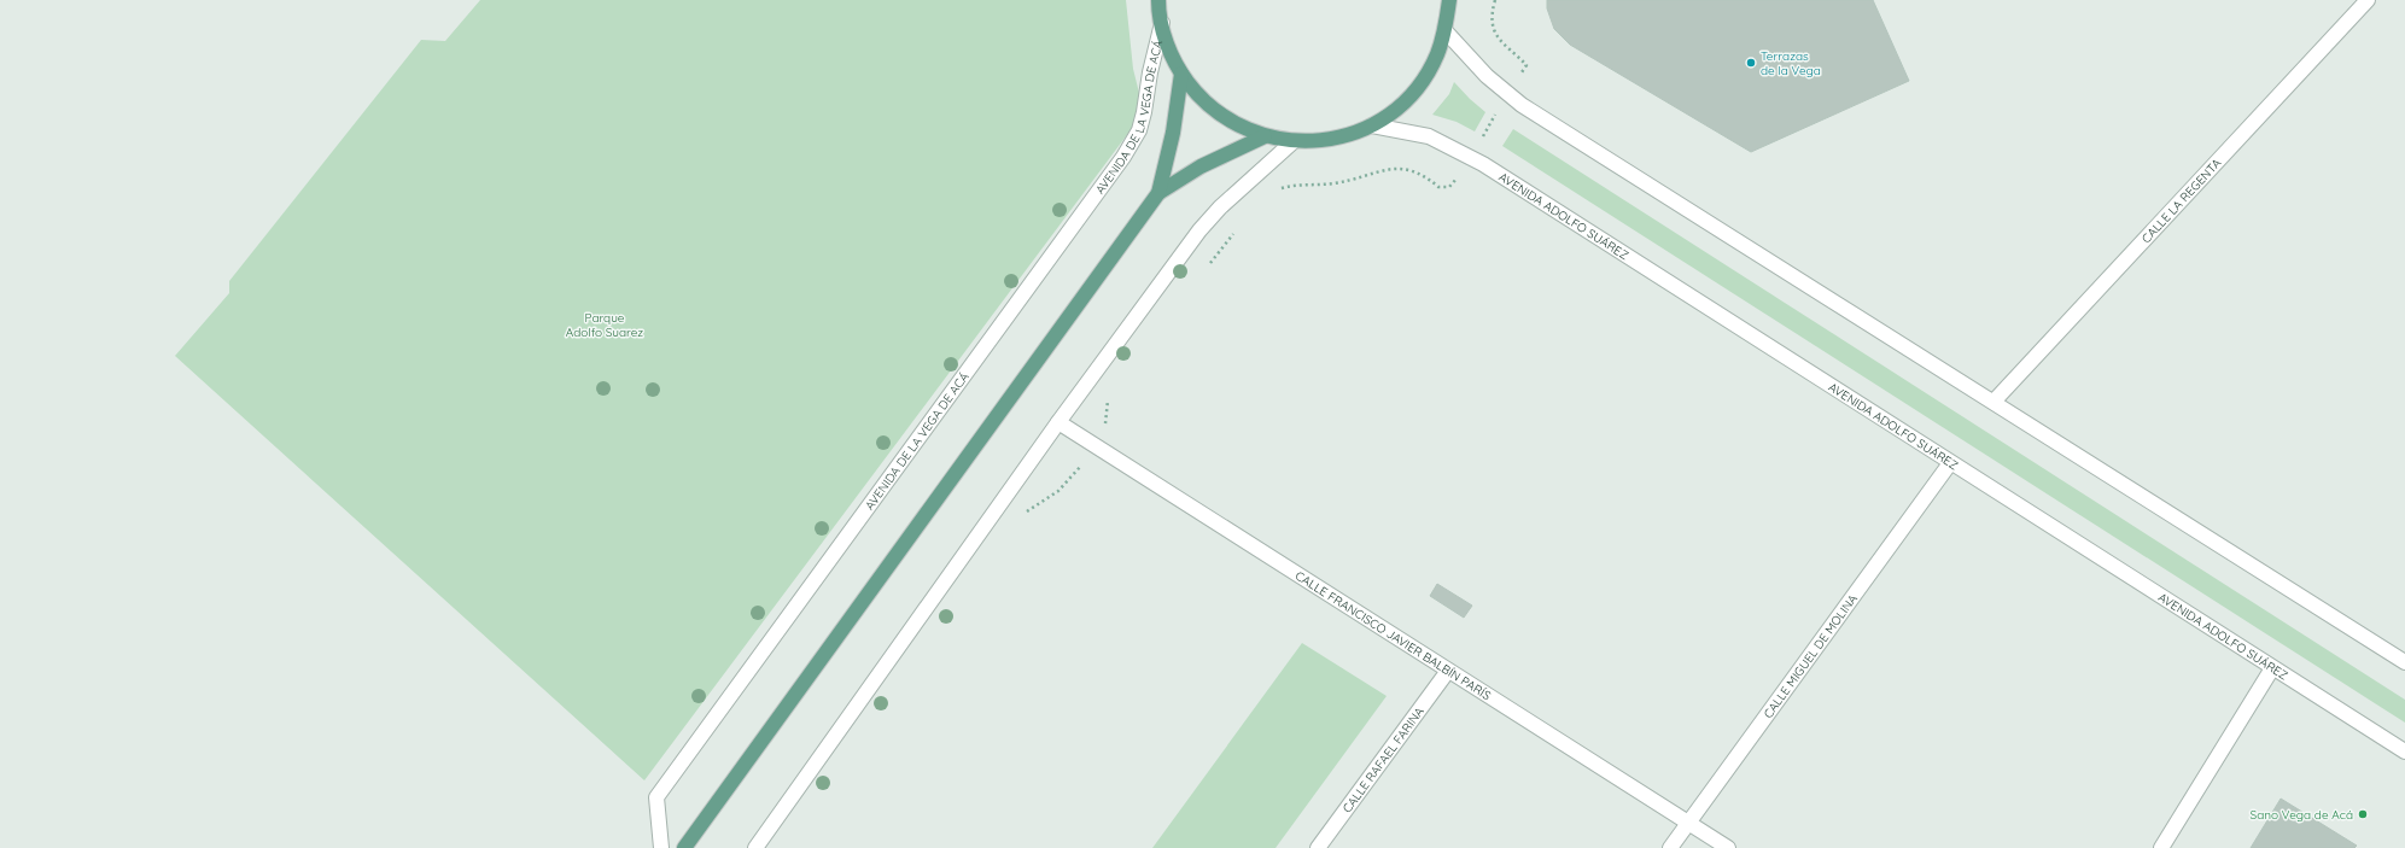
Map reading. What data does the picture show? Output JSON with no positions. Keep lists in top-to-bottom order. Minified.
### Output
{"streets":{"street":["AVENIDA DE LA VEGA DE ACÁ","CALLE LA REGENTA","AVENIDA ADOLFO SUÁREZ","CALLE FRANCISCO JAVIER BALBÍN PARÍS","CALLE MIGUEL DE MOLINA","CALLE RAFAEL FARINA"]},"crossings":[["AVENIDA ADOLFO SUÁREZ","CALLE MIGUEL DE MOLINA"],["CALLE FRANCISCO JAVIER BALBÍN PARÍS","CALLE MIGUEL DE MOLINA"],["CALLE FRANCISCO JAVIER BALBÍN PARÍS","CALLE RAFAEL FARINA"]],"parks":["Parque Adolfo Suarez"],"places":["Terrazas de la Vega","Sano Vega de Acá"]}
